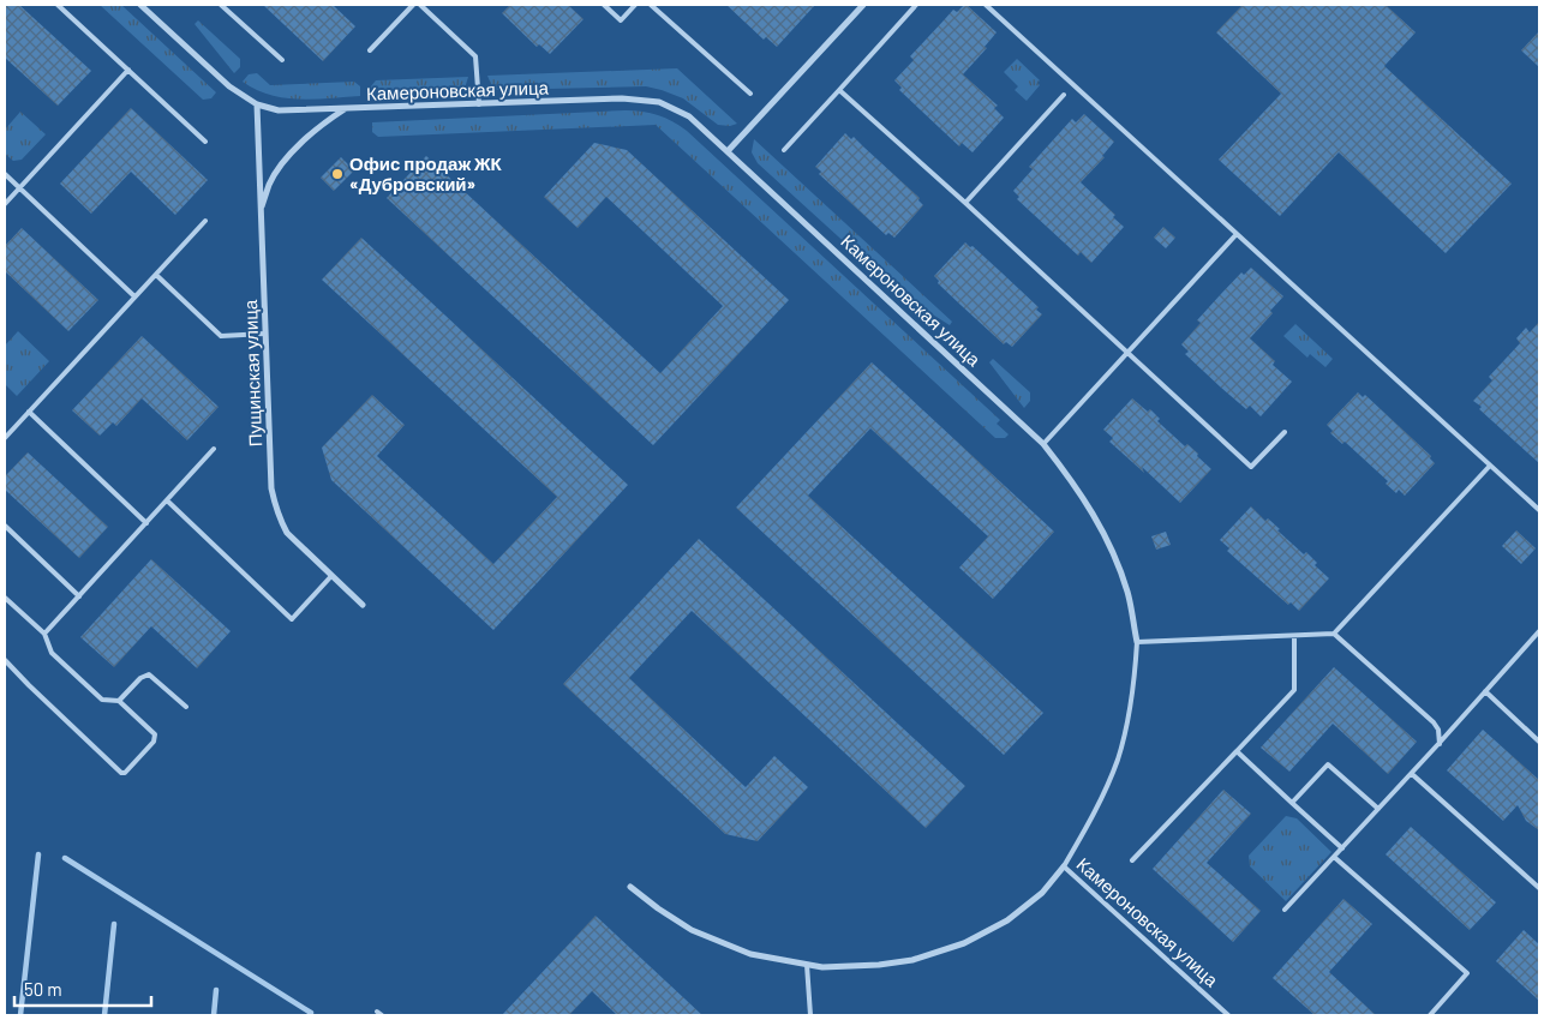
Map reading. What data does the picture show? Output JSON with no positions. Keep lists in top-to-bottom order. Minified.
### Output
{"streets":{"street":["Камероновская улица","Пущинская улица"]},"crossings":[["Камероновская улица","Пущинская улица"]],"places":["Офис продаж ЖК «Дубровский»"],"scale_bar":"50 m"}
